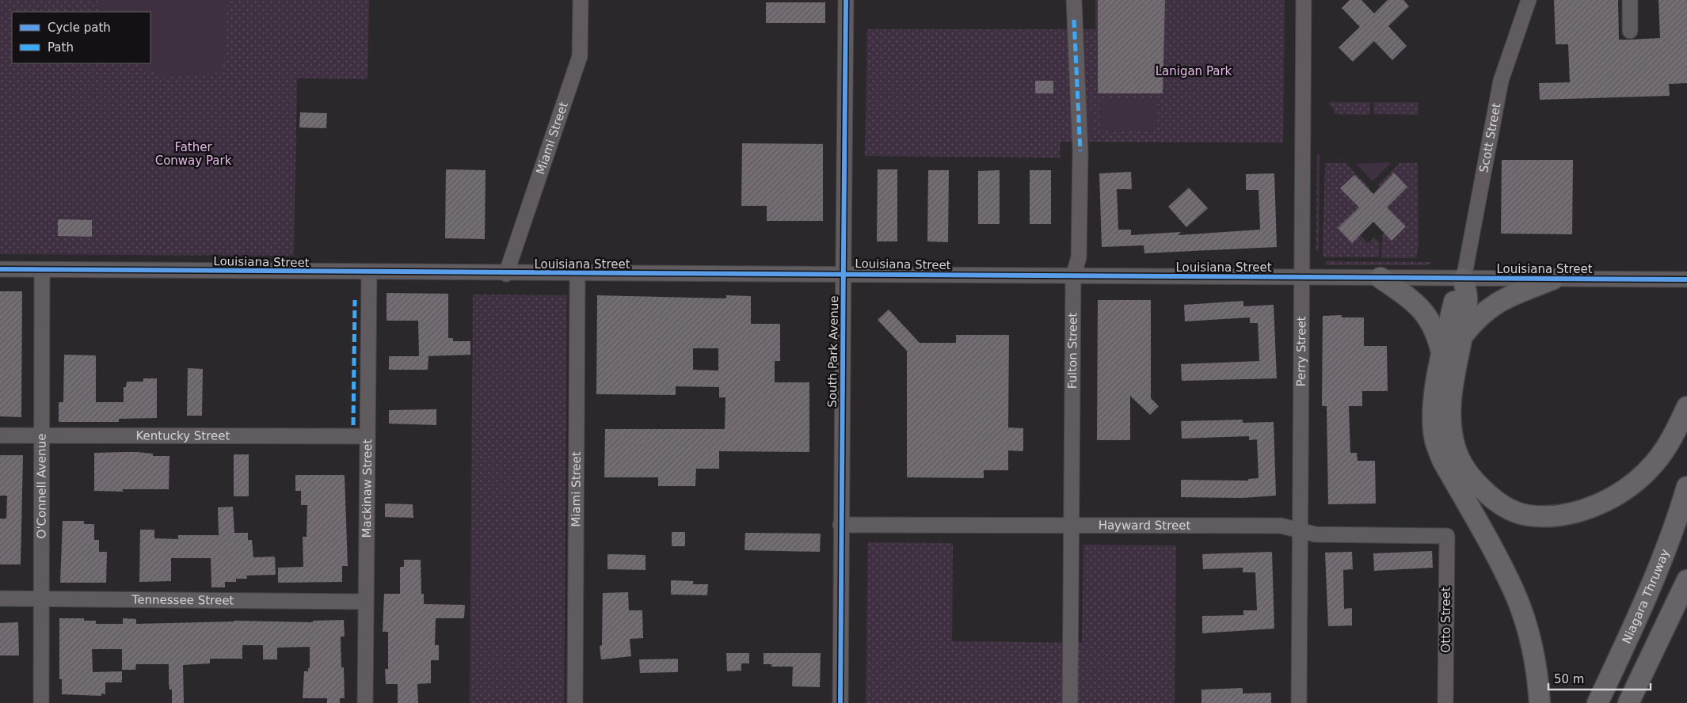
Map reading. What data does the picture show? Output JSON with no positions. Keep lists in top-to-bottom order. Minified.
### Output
{"streets":{"highway":["Niagara Thruway"],"street":["Scott Street","Miami Street","Louisiana Street","Fulton Street","South Park Avenue","Perry Street","Kentucky Street","O'Connell Avenue","Mackinaw Street","Hayward Street","Tennessee Street","Otto Street"]},"crossings":[["Scott Street","Louisiana Street"],["Miami Street","Louisiana Street"],["Louisiana Street","Fulton Street"],["Louisiana Street","South Park Avenue"],["Louisiana Street","Perry Street"],["Louisiana Street","O'Connell Avenue"],["Louisiana Street","Mackinaw Street"],["Fulton Street","Hayward Street"],["South Park Avenue","Hayward Street"],["Perry Street","Hayward Street"],["Kentucky Street","O'Connell Avenue"],["Kentucky Street","Mackinaw Street"],["O'Connell Avenue","Tennessee Street"],["Mackinaw Street","Tennessee Street"],["Hayward Street","Otto Street"]],"parks":["Lanigan Park","Father Conway Park"],"legend":["Cycle path","Path"],"scale_bar":"50 m"}
